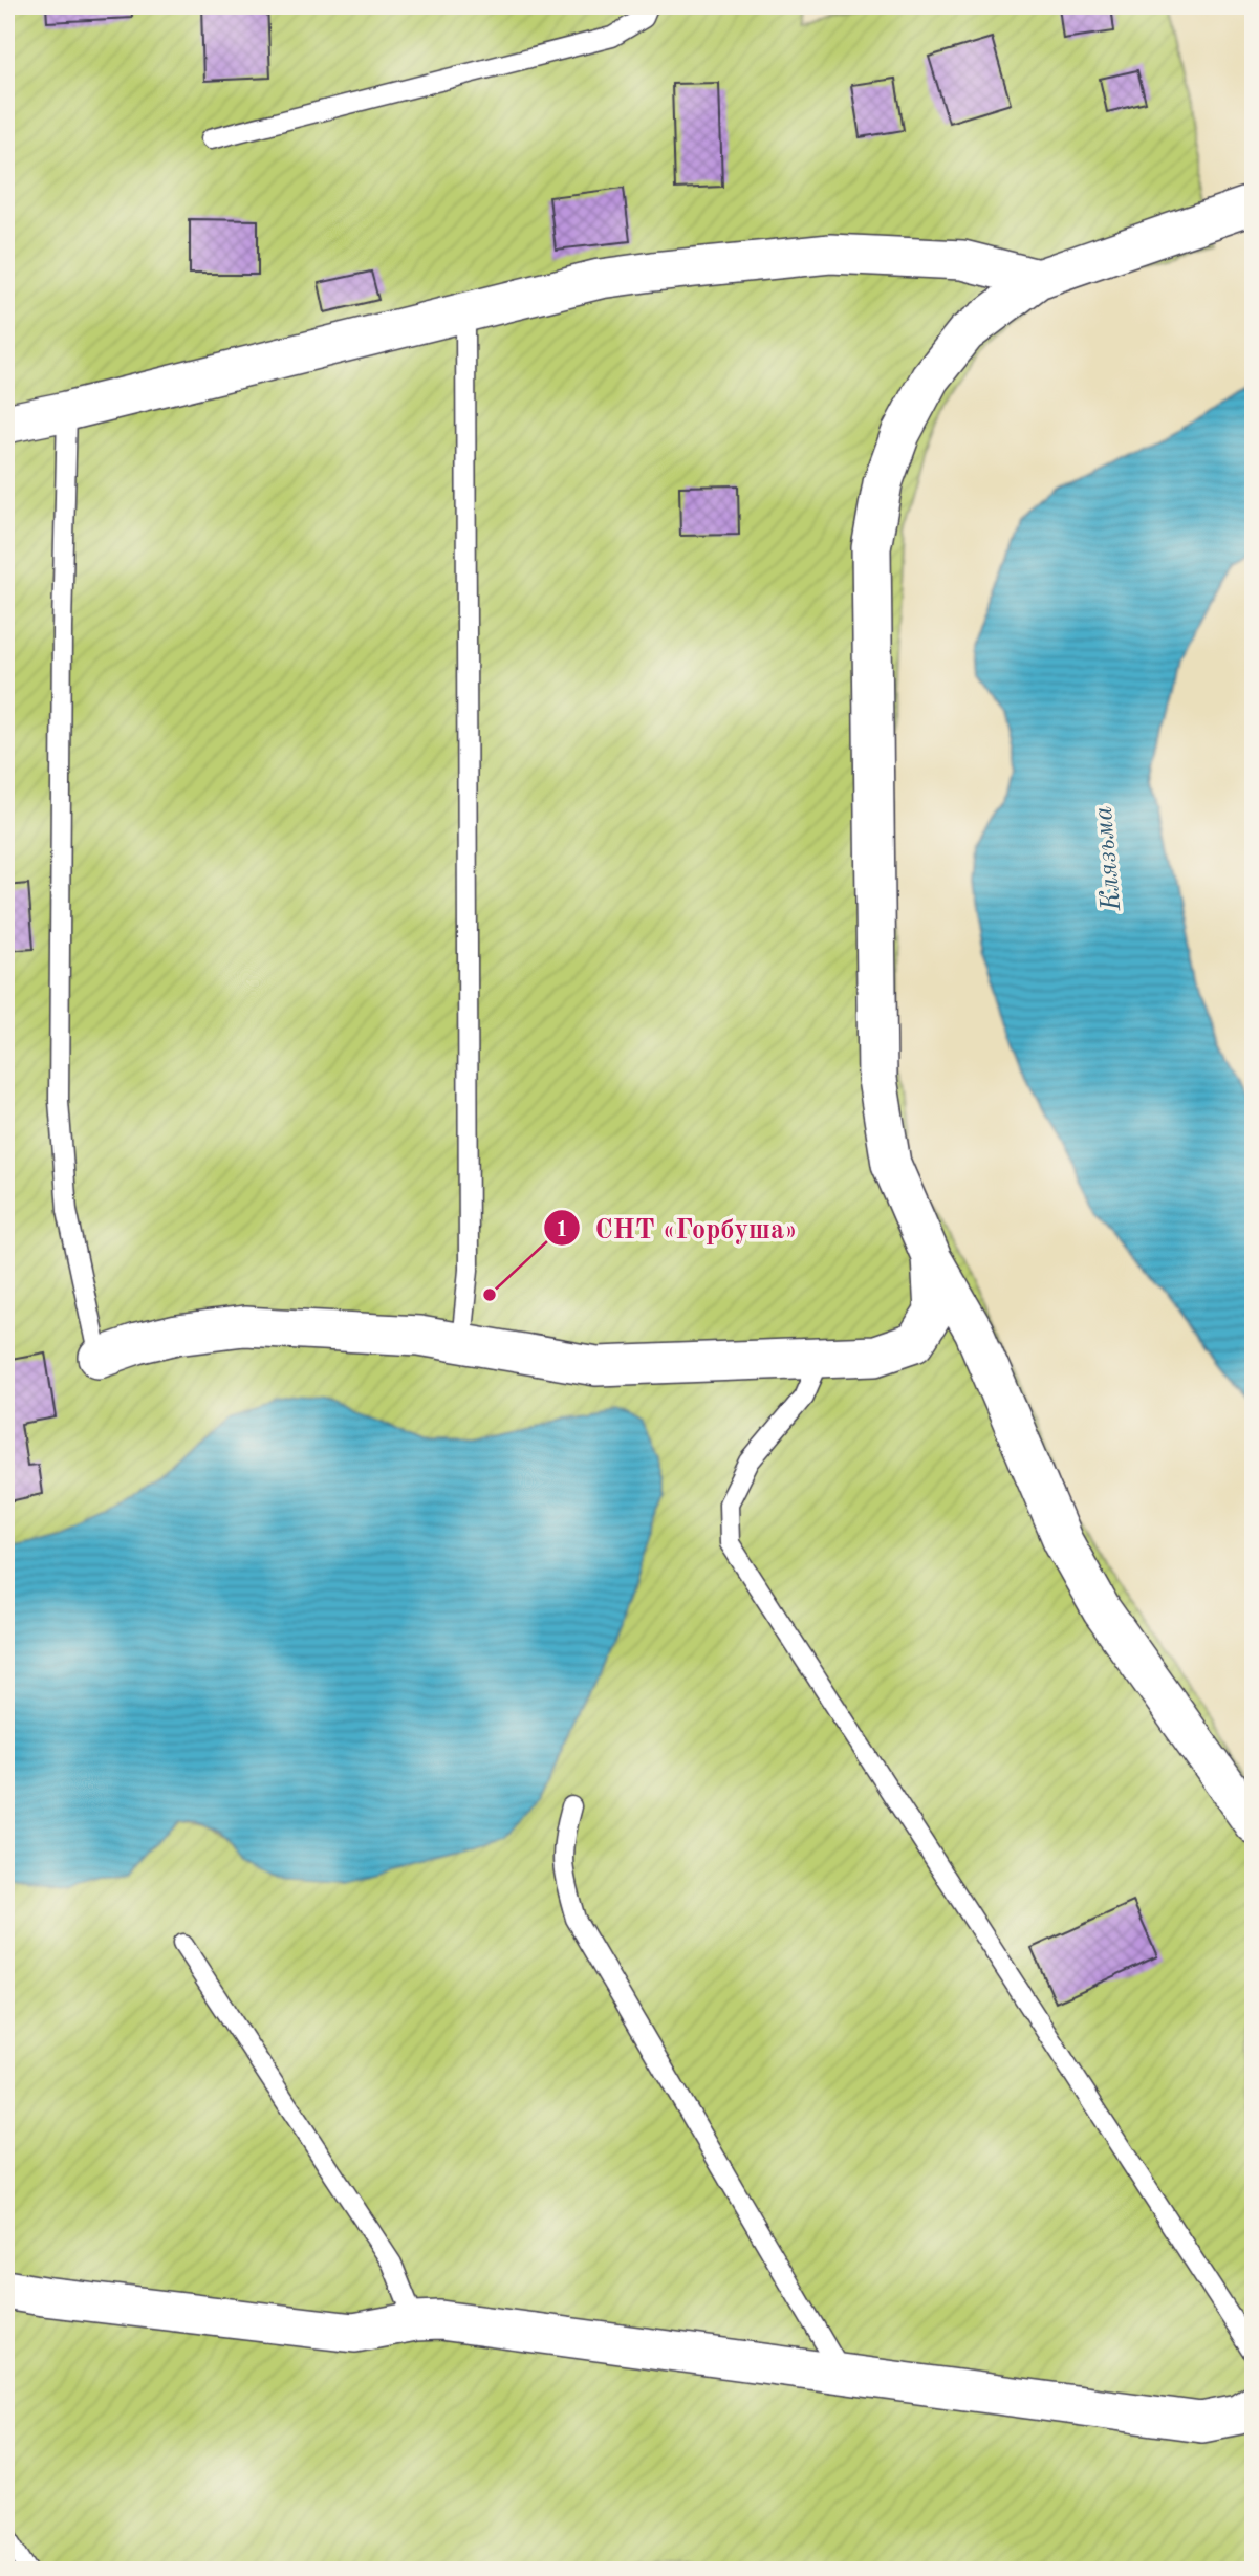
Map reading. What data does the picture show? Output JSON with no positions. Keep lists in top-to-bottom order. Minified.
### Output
{"water":["Клязьма"],"places":["СНТ «Горбуша»"]}
